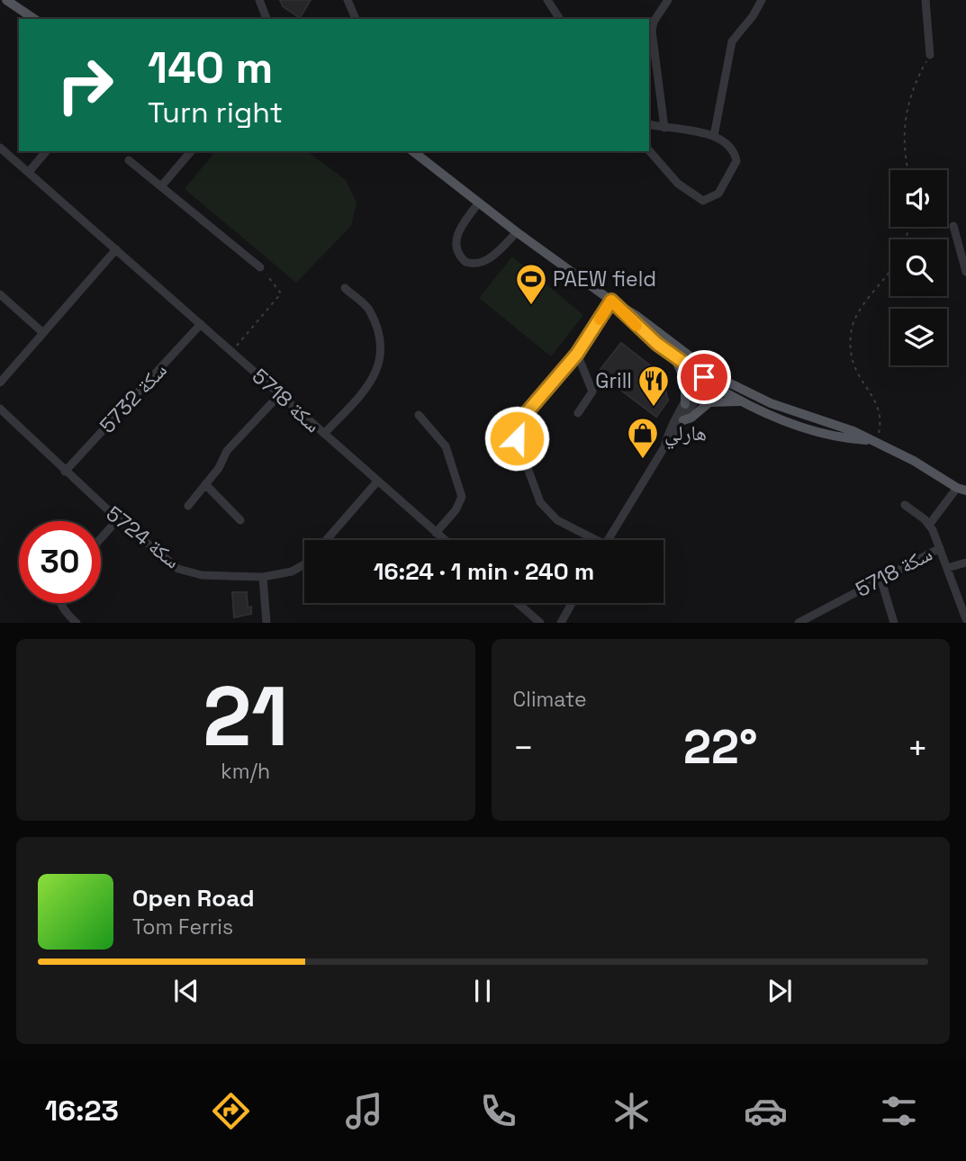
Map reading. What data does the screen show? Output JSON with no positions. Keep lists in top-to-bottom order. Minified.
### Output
{"streets":{"street":["سكة 5732","سكة 5718","سكة 5724"]},"crossings":[["سكة 5732","سكة 5718"],["سكة 5732","سكة 5724"],["سكة 5718","سكة 5724"]],"places":{"sports":["PAEW field"],"restaurant":["Grill"],"shop":["هارلي"]},"page":{"turn":["140 m","Turn right"],"limit":"30","trip":"16:24 · 1 min · 240 m","tile":[["21","km/h"],"Climate"],"heat":["−","22°","+"],"song":["Open Road","Tom Ferris"],"tabs":"16:23"}}
